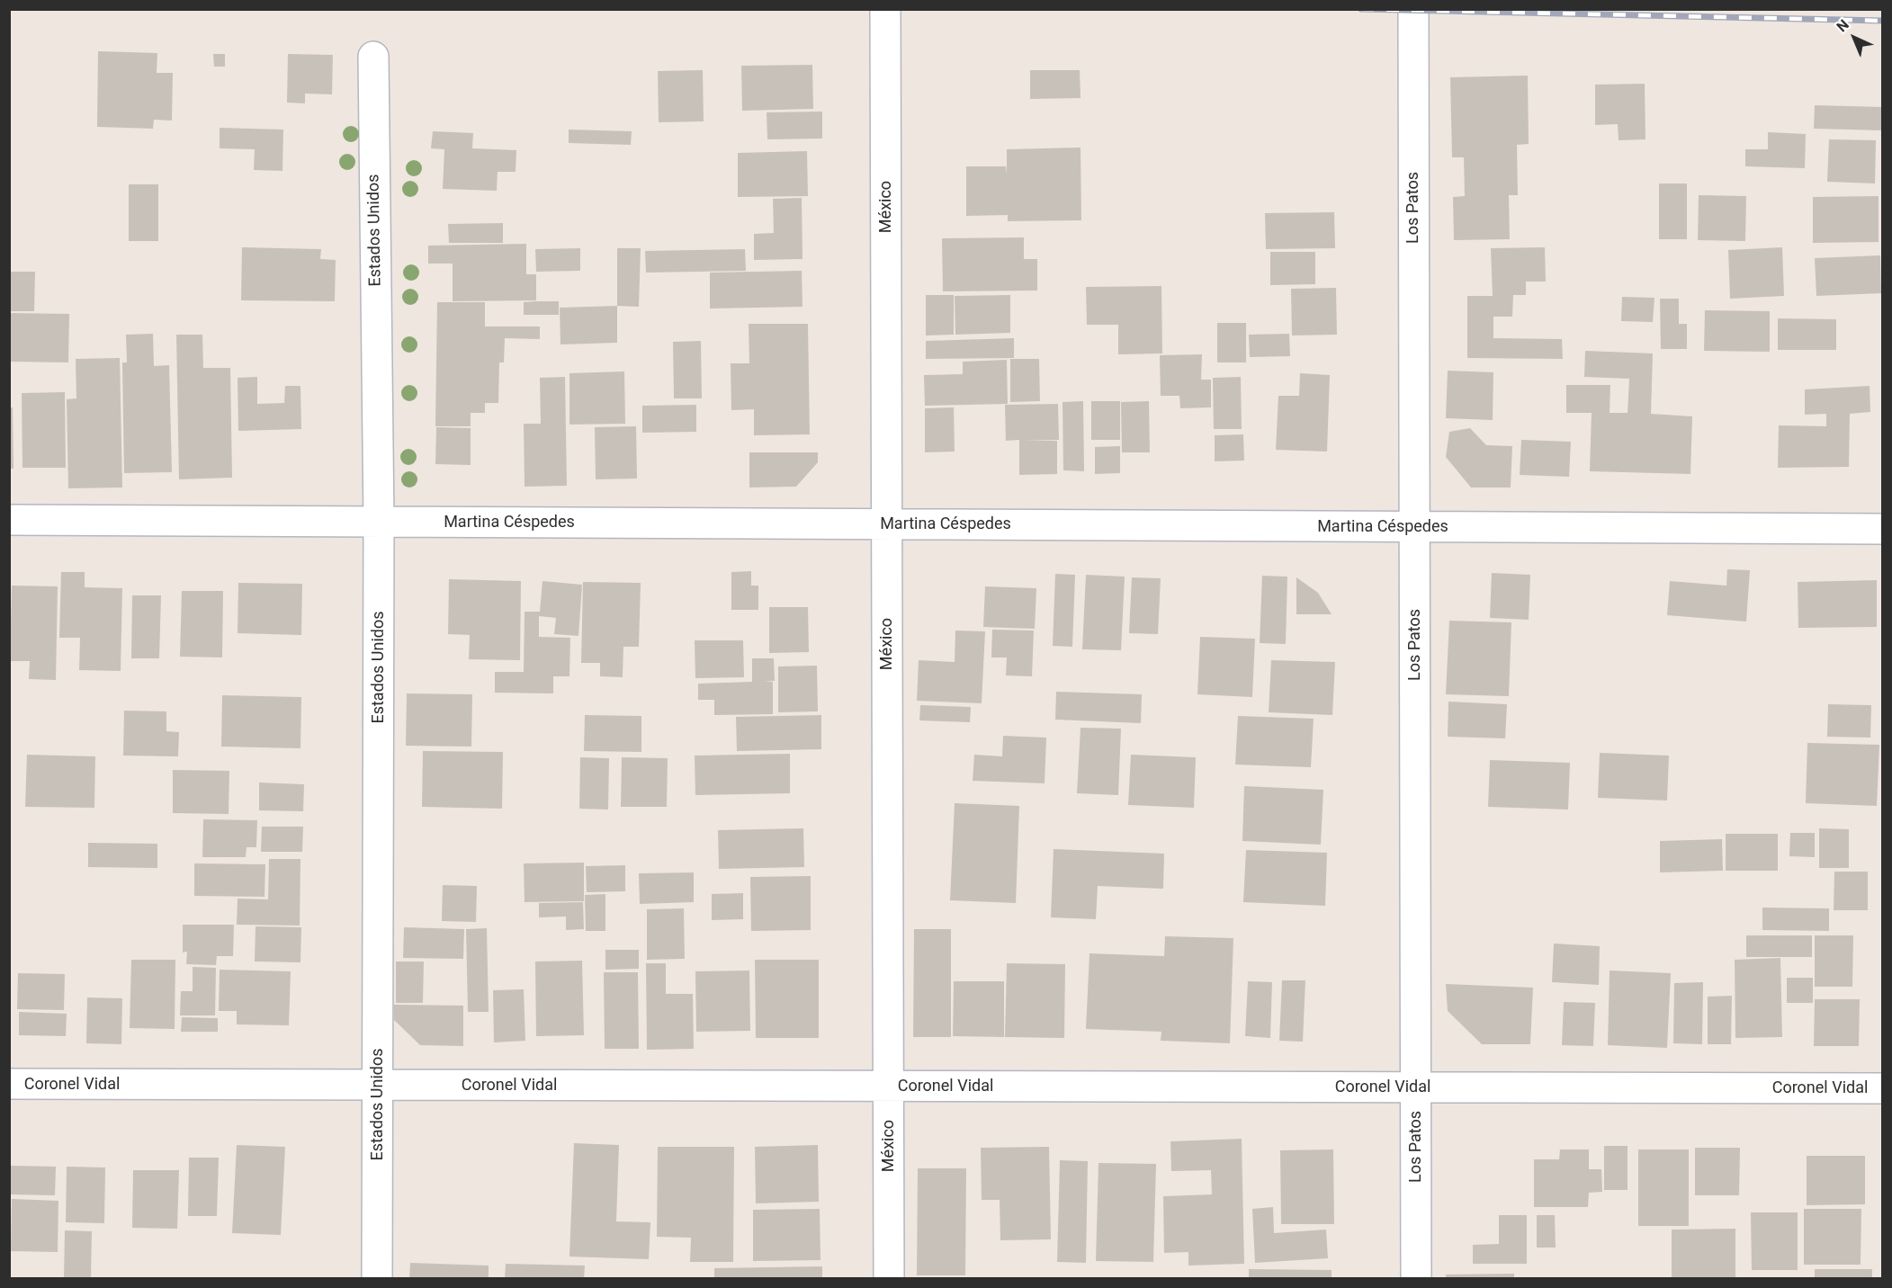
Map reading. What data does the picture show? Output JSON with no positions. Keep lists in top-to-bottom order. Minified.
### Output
{"streets":{"street":["México","Los Patos","Estados Unidos","Martina Céspedes","Coronel Vidal"]},"crossings":[["México","Martina Céspedes"],["México","Coronel Vidal"],["Los Patos","Martina Céspedes"],["Los Patos","Coronel Vidal"],["Estados Unidos","Martina Céspedes"],["Estados Unidos","Coronel Vidal"]],"north":"top left"}
